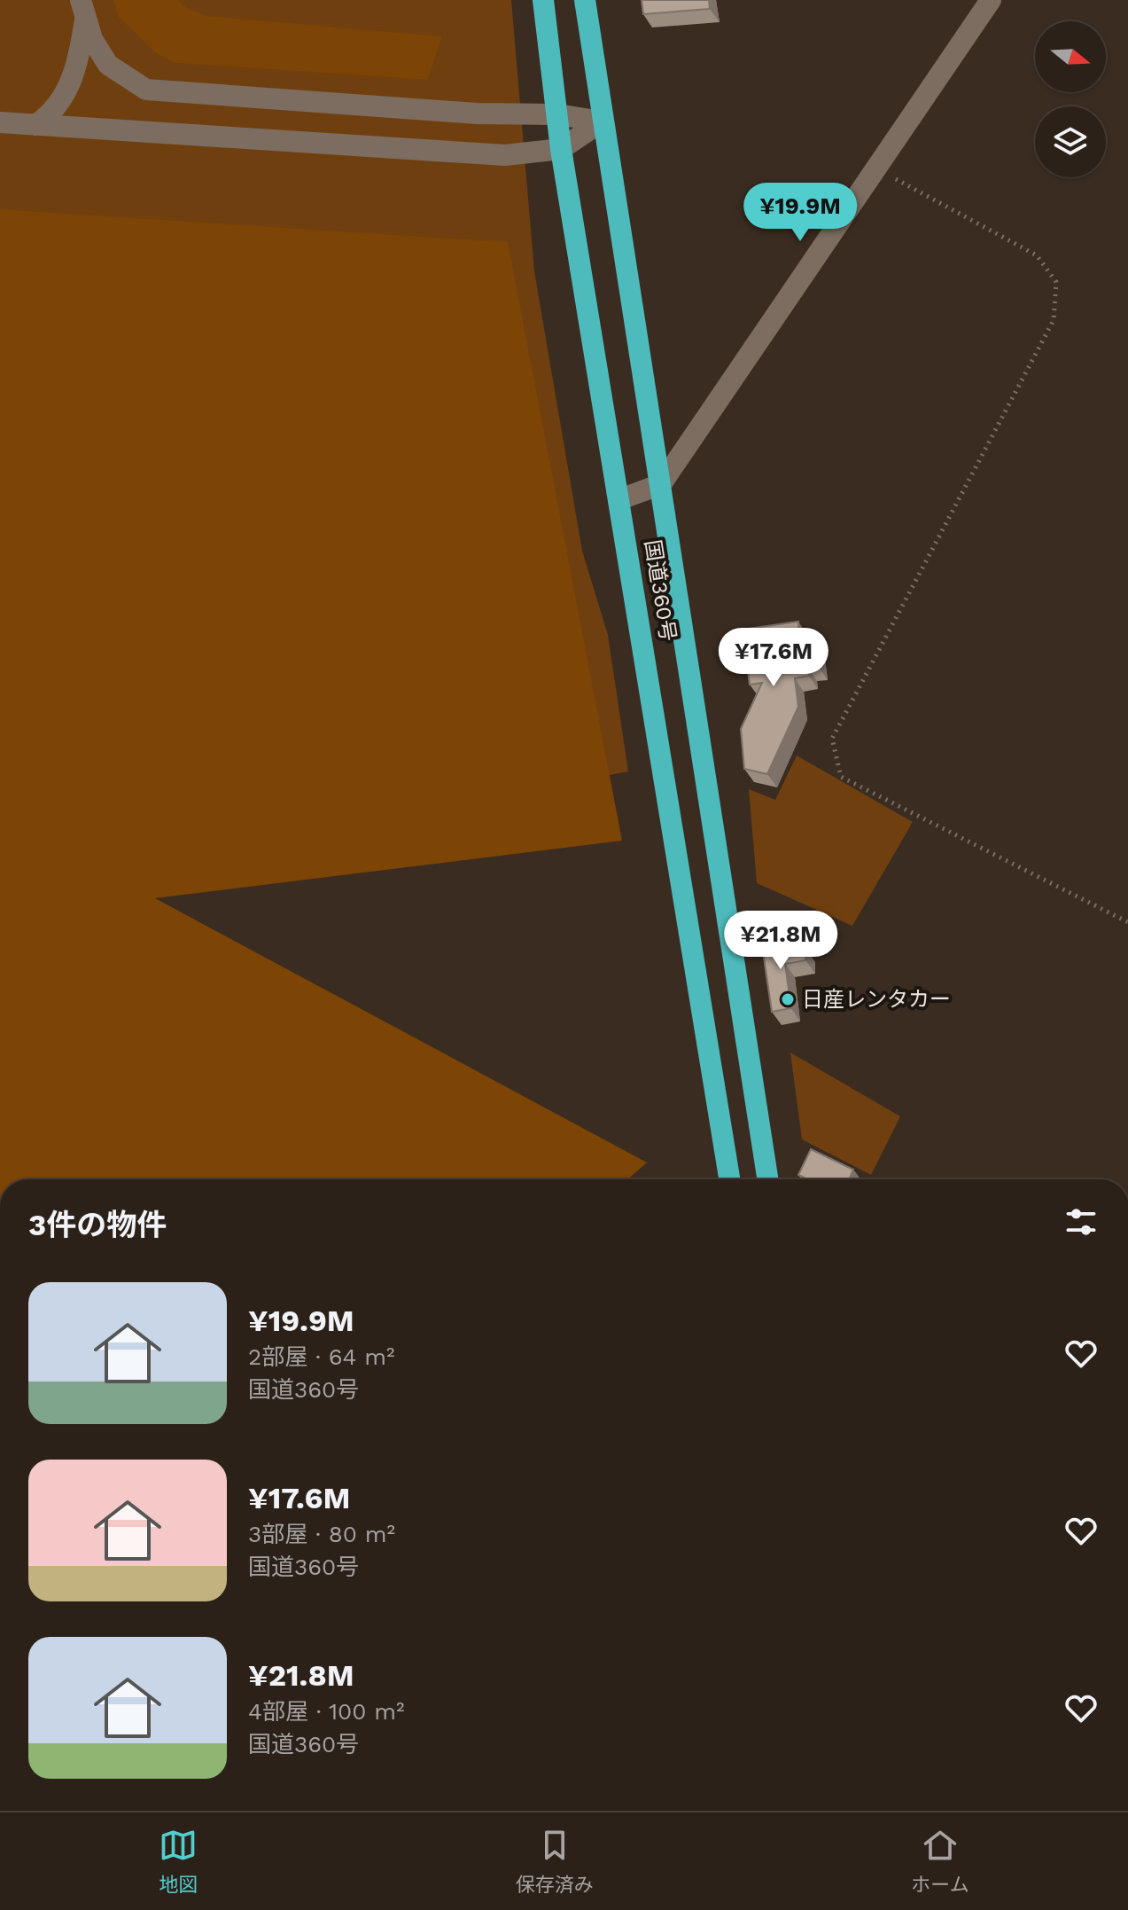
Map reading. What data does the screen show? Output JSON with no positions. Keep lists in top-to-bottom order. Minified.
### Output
{"streets":{"highway":["国道360号"]},"places":["日産レンタカー"],"north":"right","page":{"price":["¥19.9M","¥17.6M","¥21.8M"],"heading":"3件の物件","list":[{"name":"¥19.9M","note":"2部屋 · 64 m² · 国道360号"},{"name":"¥17.6M","note":"3部屋 · 80 m² · 国道360号"},{"name":"¥21.8M","note":"4部屋 · 100 m² · 国道360号"}],"tabs":["地図","保存済み","ホーム"]}}
